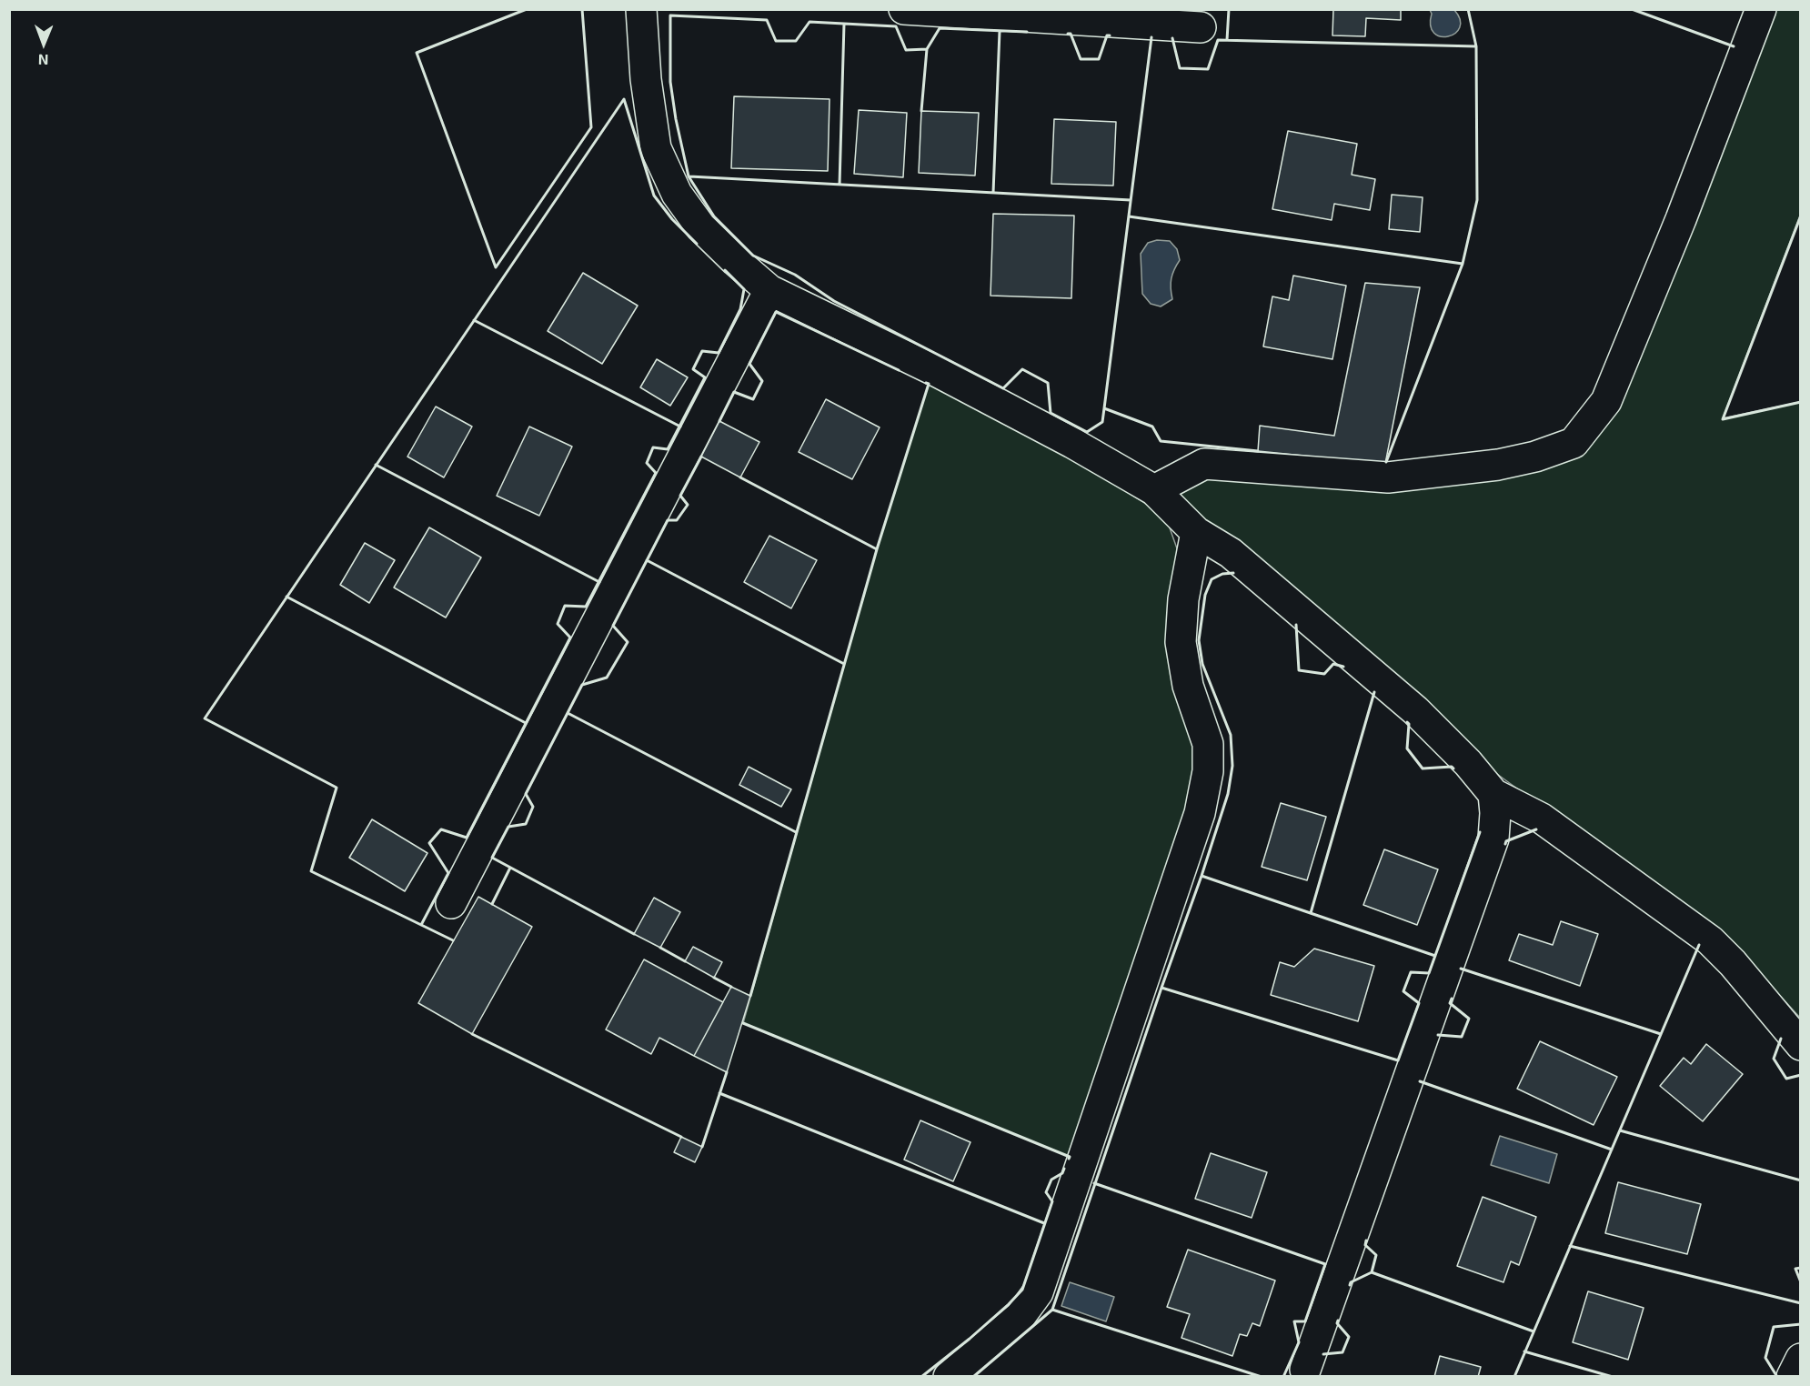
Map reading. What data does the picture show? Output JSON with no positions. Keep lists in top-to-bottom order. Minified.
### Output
{"north":"bottom"}
